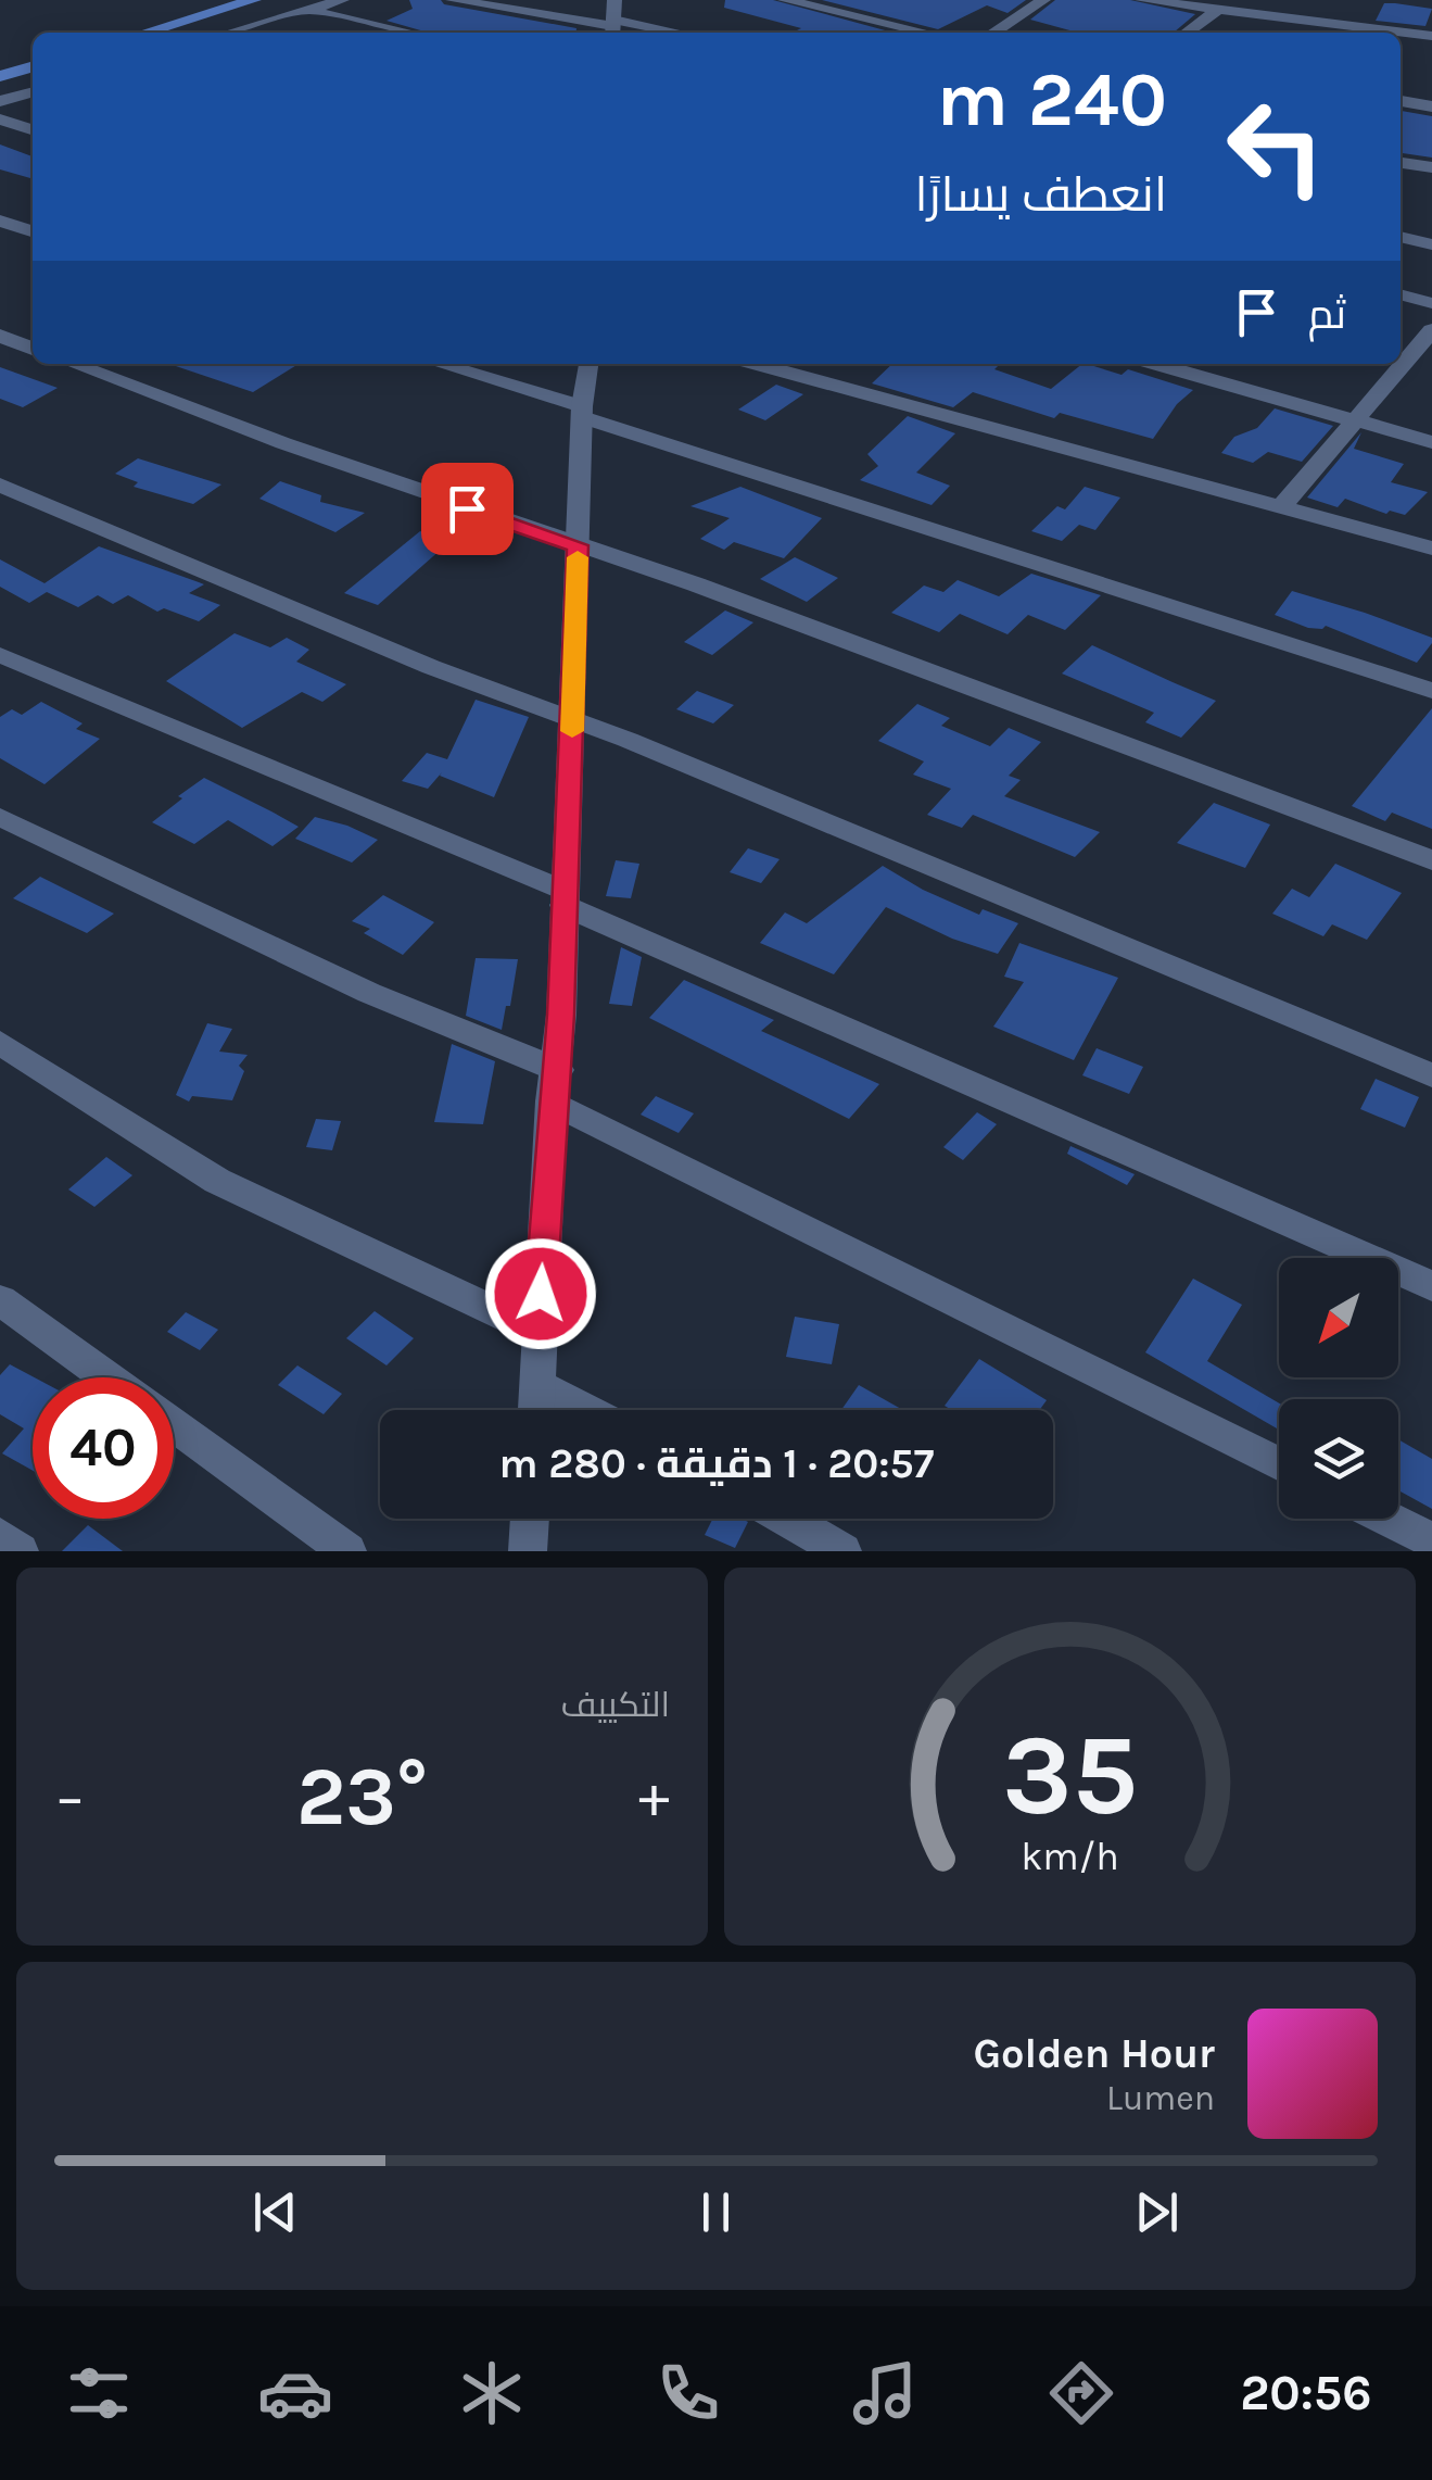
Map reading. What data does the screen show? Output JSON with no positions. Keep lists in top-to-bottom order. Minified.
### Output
{"north":"bottom left","page":{"turn":["240 m","انعطف يسارًا"],"then":"ثم","limit":"40","trip":"20:57 · 1 دقيقة · 280 m","tile":"التكييف","heat":["−","23°","+"],"song":["Golden Hour","Lumen"],"tabs":"20:56","gauge":["35","km/h"]}}
